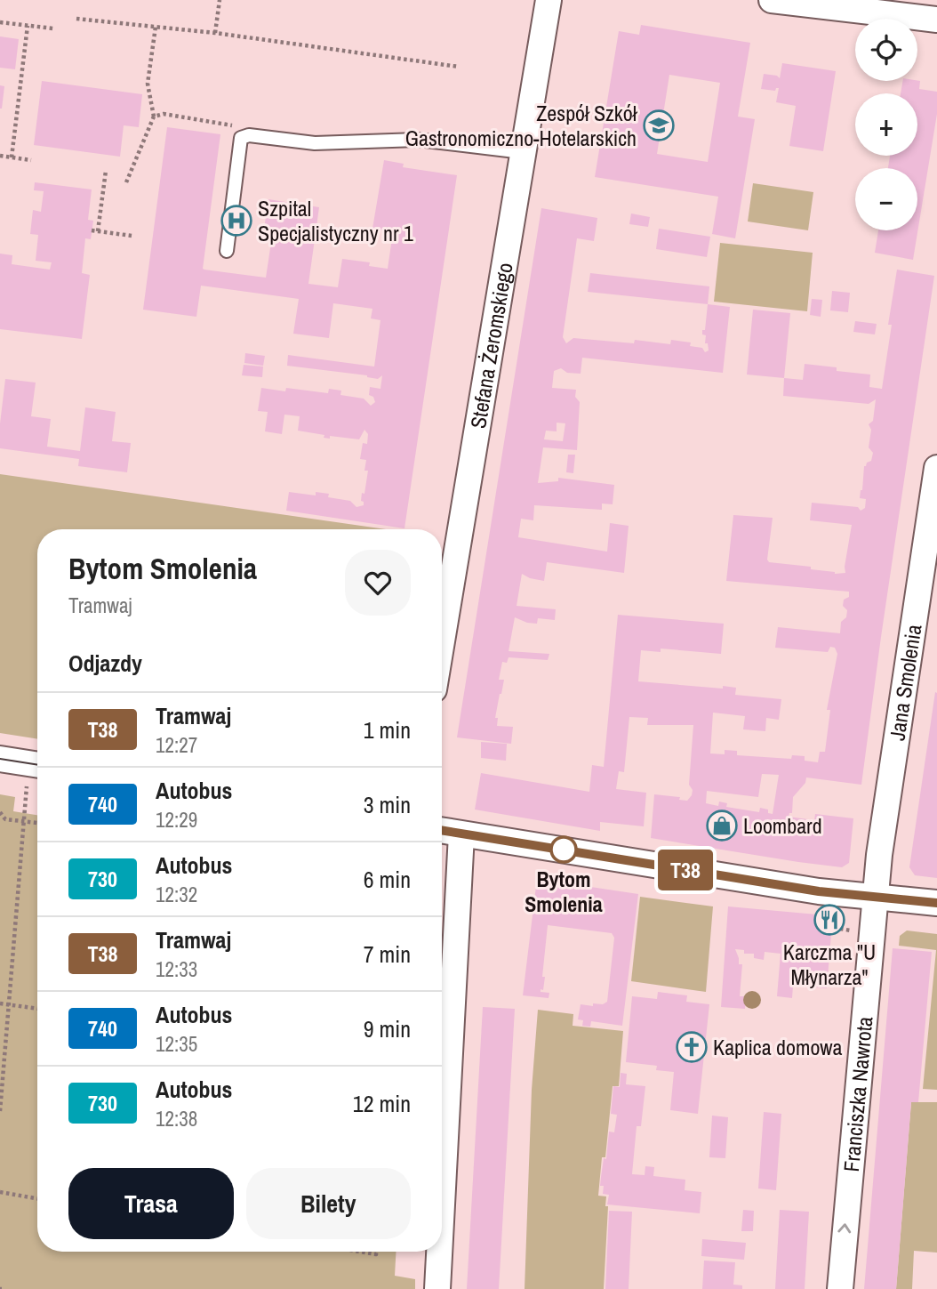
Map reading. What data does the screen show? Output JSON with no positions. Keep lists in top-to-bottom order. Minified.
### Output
{"streets":{"street":["Stefana Żeromskiego","Jana Smolenia","Franciszka Nawrota"]},"crossings":[["Jana Smolenia","Franciszka Nawrota"]],"one_way":["Franciszka Nawrota"],"places":{"school or university":["Zespół Szkół Gastronomiczno-Hotelarskich"],"hospital":["Szpital Specjalistyczny nr 1"],"shop":["Loombard"],"other":["Bytom Smolenia"],"restaurant":["Karczma \"U Młynarza\""],"church":["Kaplica domowa"]},"lines":["tram line T38"],"page":{"on_map":"T38","map_buttons":["+","−"],"heading":[["Bytom Smolenia","Tramwaj"],"Odjazdy"],"list":[{"mark":"T38","name":"Tramwaj","note":"12:27","value":"1 min"},{"mark":"740","name":"Autobus","note":"12:29","value":"3 min"},{"mark":"730","name":"Autobus","note":"12:32","value":"6 min"},{"mark":"T38","name":"Tramwaj","note":"12:33","value":"7 min"},{"mark":"740","name":"Autobus","note":"12:35","value":"9 min"},{"mark":"730","name":"Autobus","note":"12:38","value":"12 min"}],"buttons":["Trasa","Bilety"]}}
